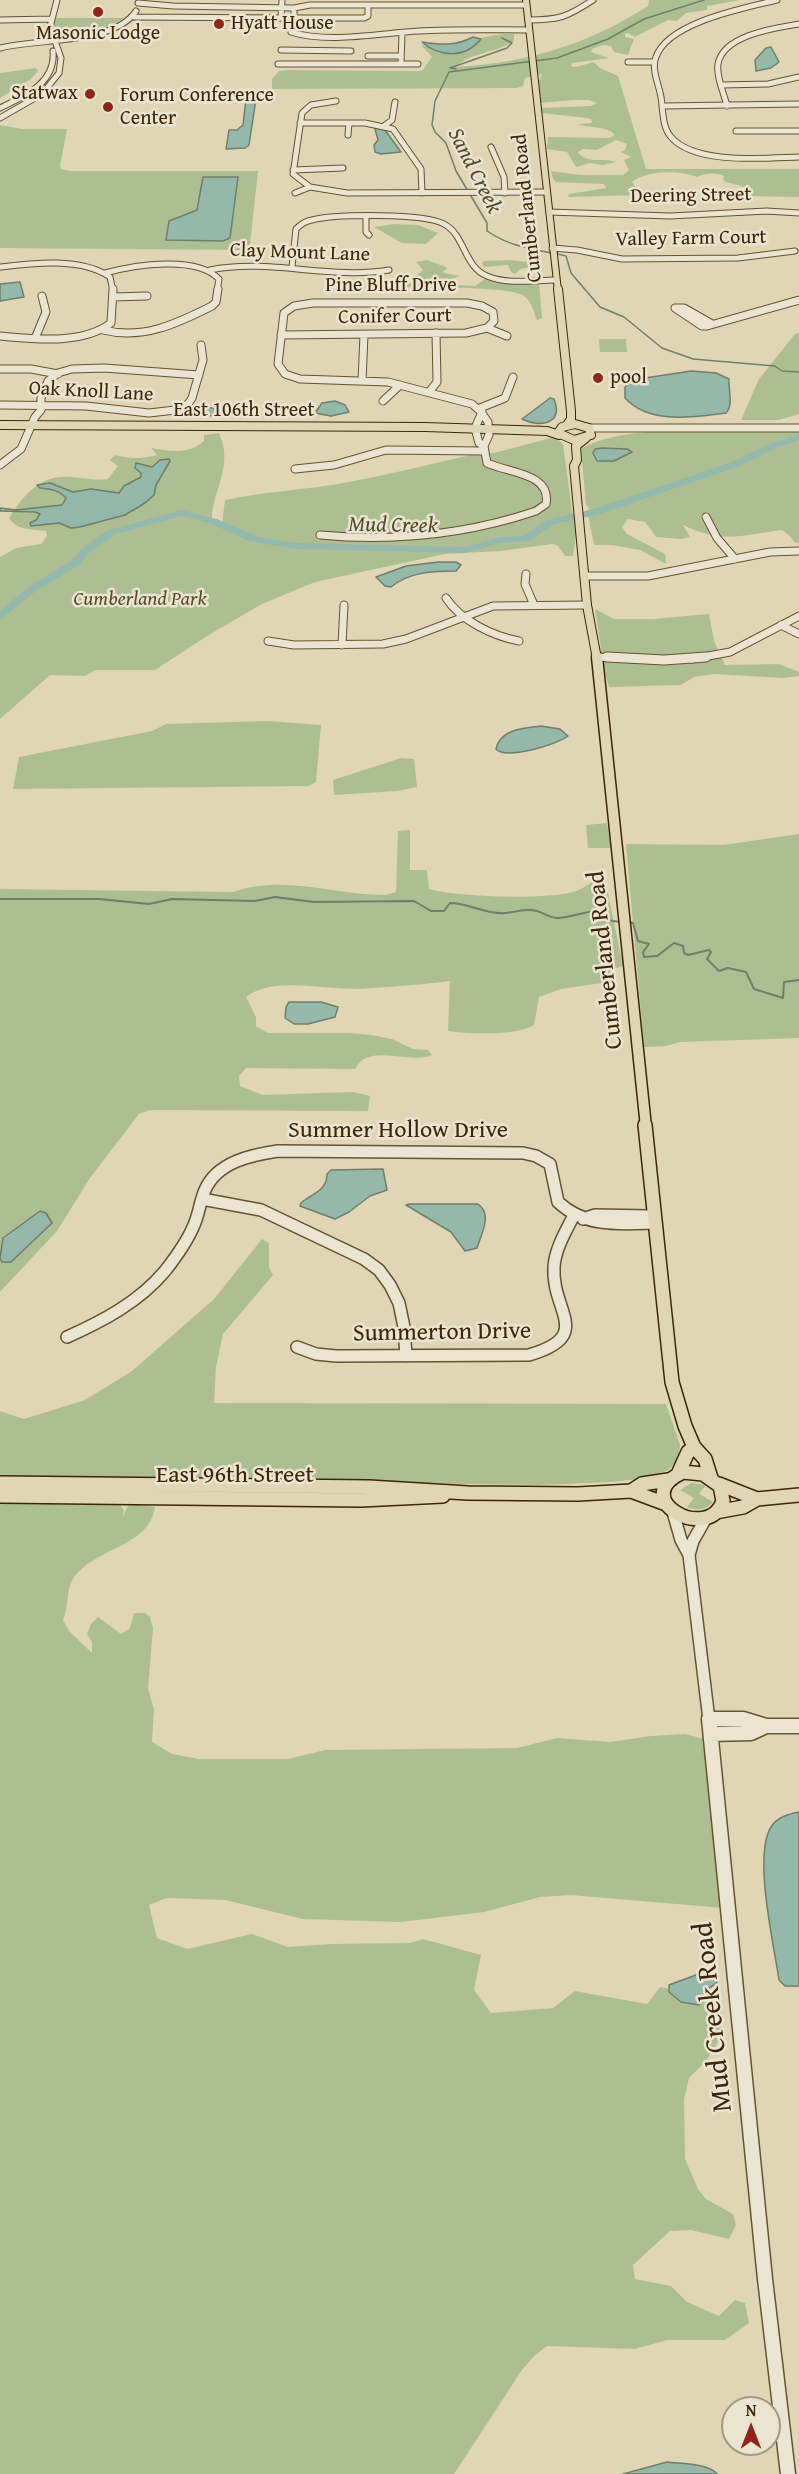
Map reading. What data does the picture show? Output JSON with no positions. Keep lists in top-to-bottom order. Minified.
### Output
{"streets":{"main road":["Cumberland Road","East 106th Street","East 96th Street"],"street":["Deering Street","Valley Farm Court","Clay Mount Lane","Pine Bluff Drive","Conifer Court","Oak Knoll Lane","Summer Hollow Drive","Summerton Drive","Mud Creek Road"]},"crossings":[["Deering Street","Cumberland Road"],["Cumberland Road","Valley Farm Court"],["Cumberland Road","East 106th Street"],["Cumberland Road","East 96th Street"],["Cumberland Road","Mud Creek Road"],["Pine Bluff Drive","Conifer Court"],["Summer Hollow Drive","Summerton Drive"],["East 96th Street","Mud Creek Road"]],"water":["Sand Creek","Mud Creek"],"parks":["Cumberland Park"],"places":["Masonic Lodge","Hyatt House","Statwax","Forum Conference Center","pool"],"north":"top"}
